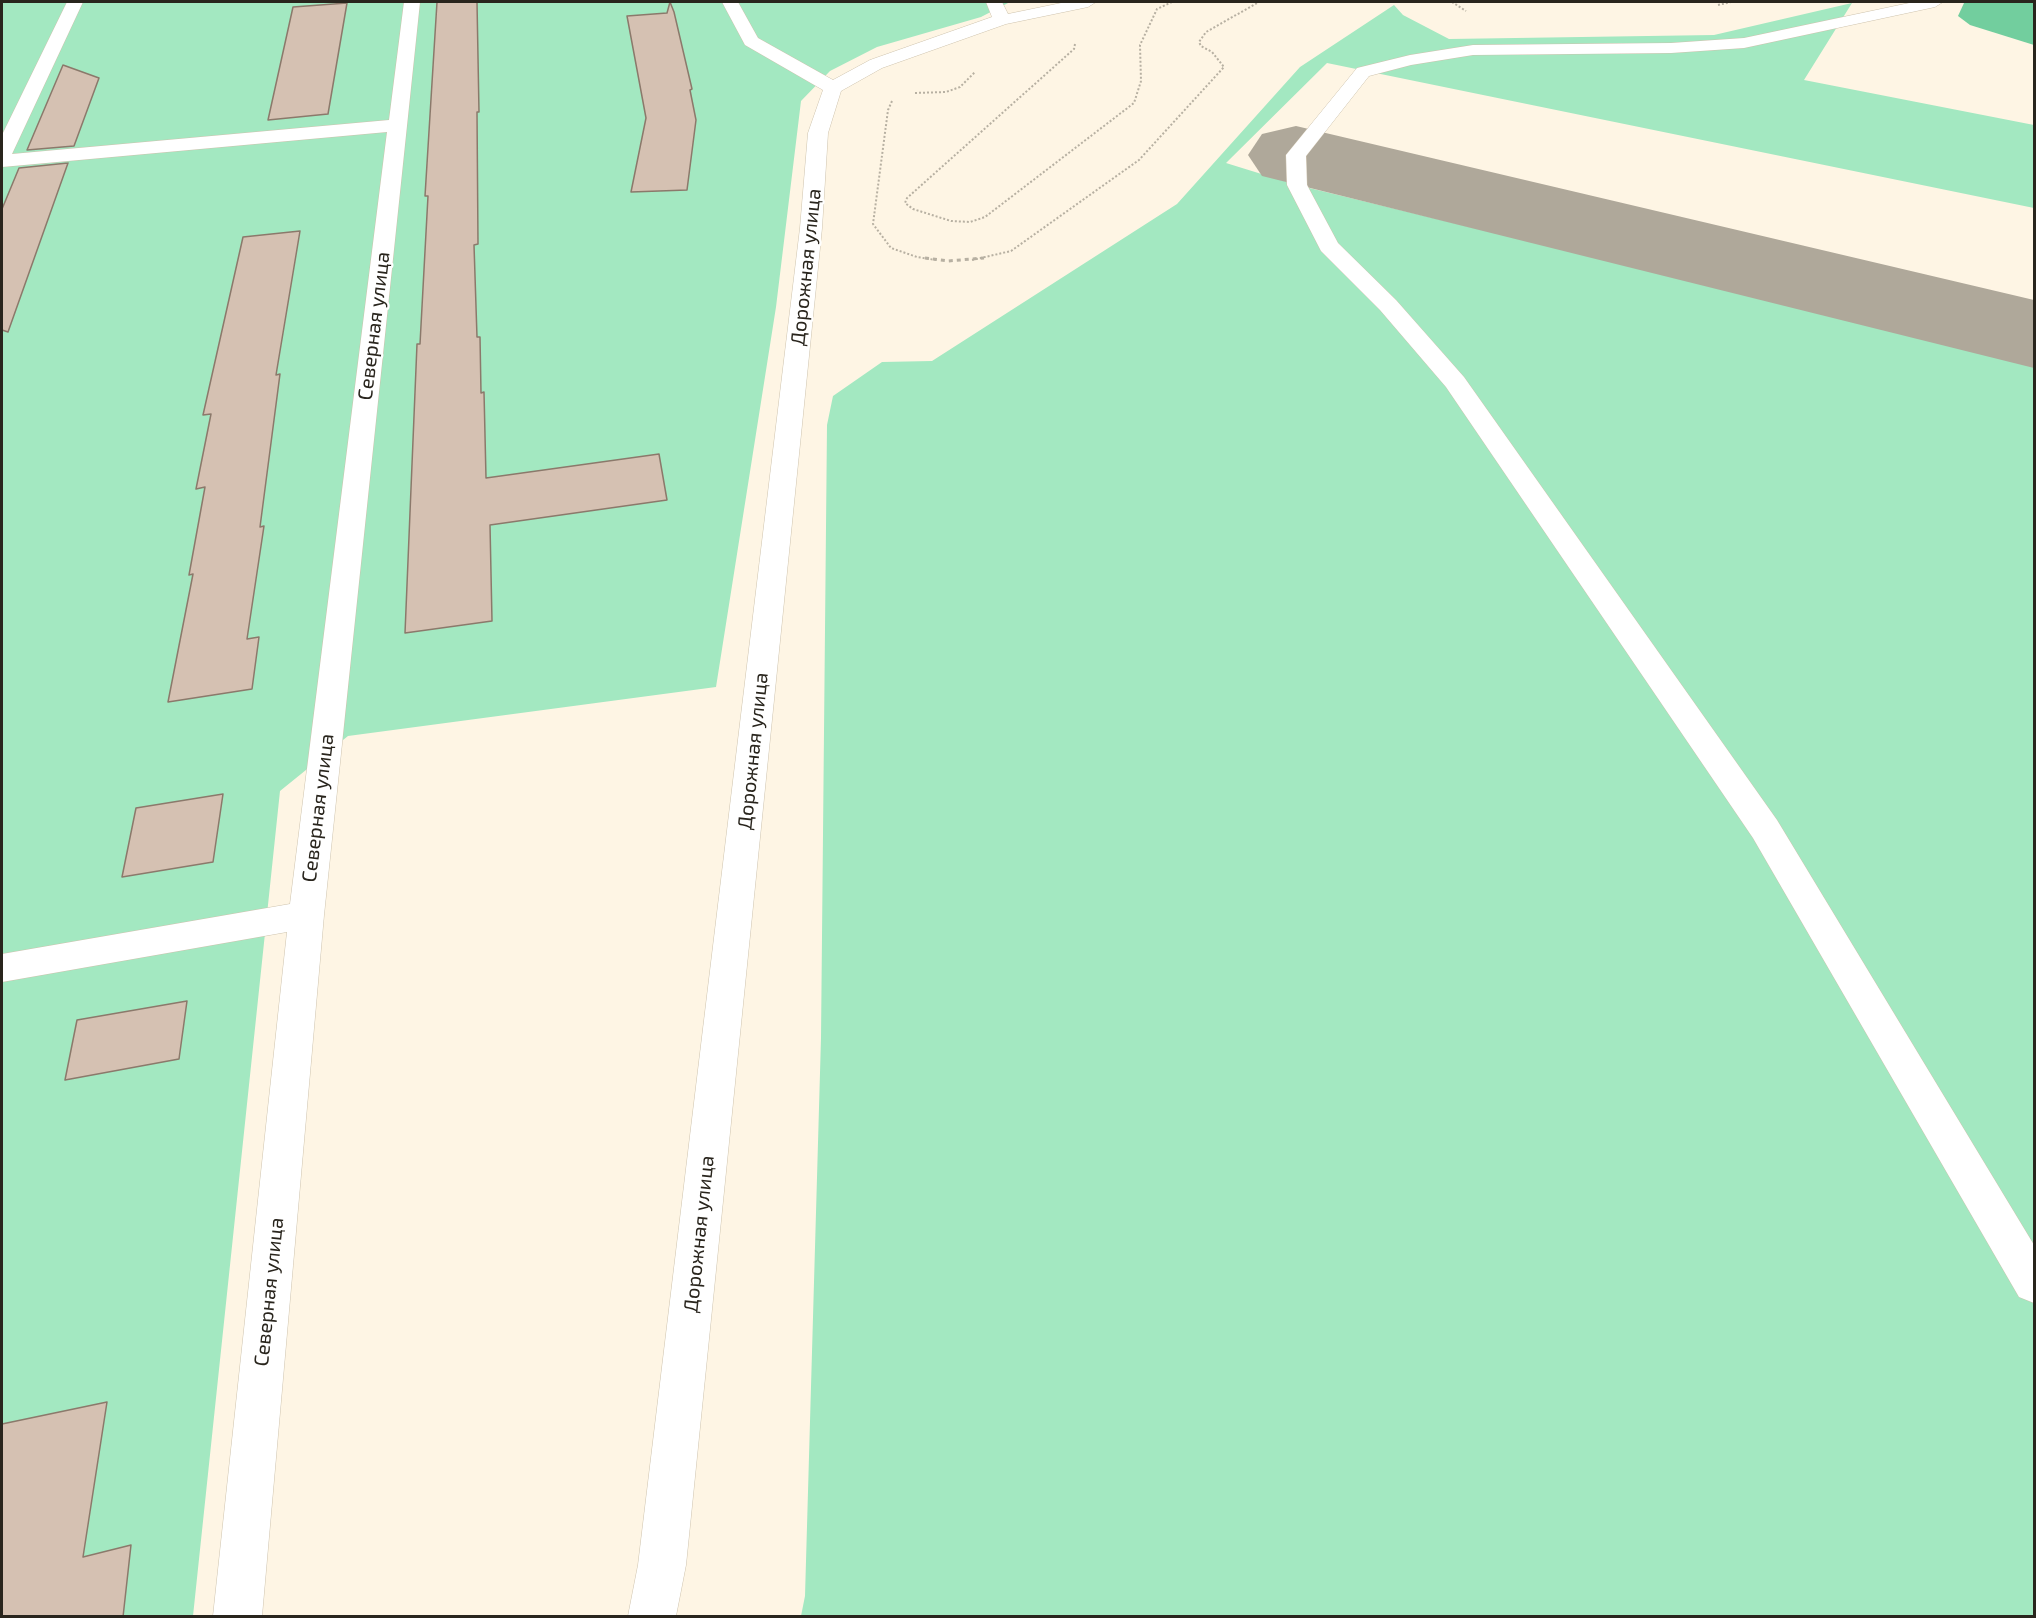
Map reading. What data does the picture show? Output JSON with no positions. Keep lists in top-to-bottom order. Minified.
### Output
{"streets":{"street":["Дорожная улица","Северная улица"]}}
